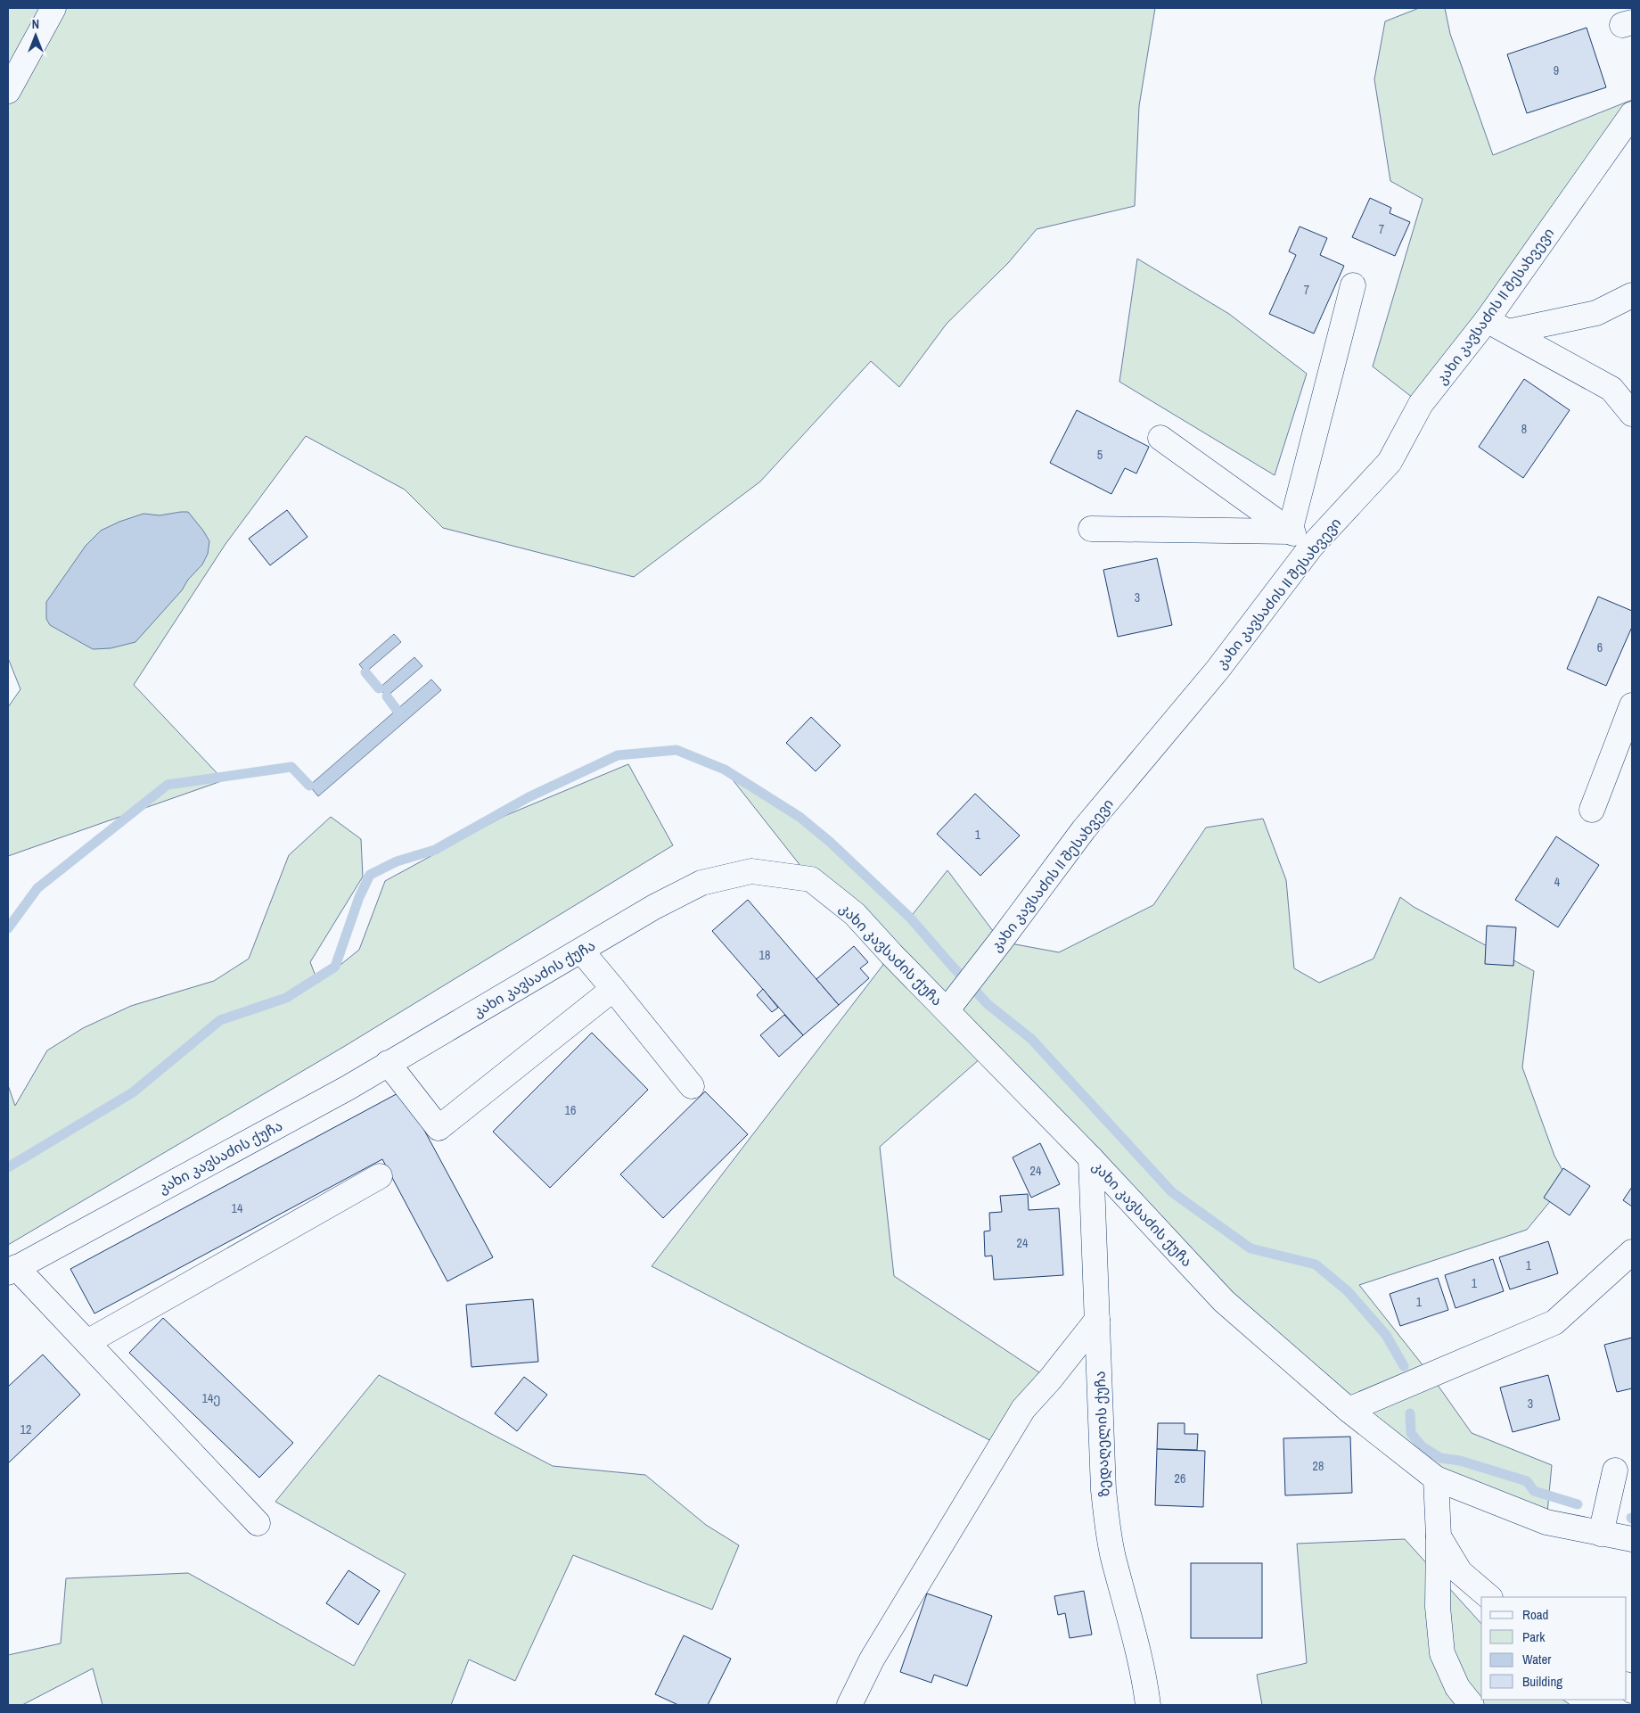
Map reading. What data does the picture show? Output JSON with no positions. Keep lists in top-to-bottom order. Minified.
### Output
{"streets":{"street":["კახი კავსაძის II შესახვევი","კახი კავსაძის ქუჩა","ზედაღელის ქუჩა"]},"crossings":[["კახი კავსაძის II შესახვევი","კახი კავსაძის ქუჩა"],["კახი კავსაძის ქუჩა","ზედაღელის ქუჩა"]],"house_numbers":["9","7","7","8","5","3","6","1","4","18","16","24","14","24","1","1","1","14ე","3","12","28","26"],"legend":["Road","Park","Water","Building"],"north":"top"}
